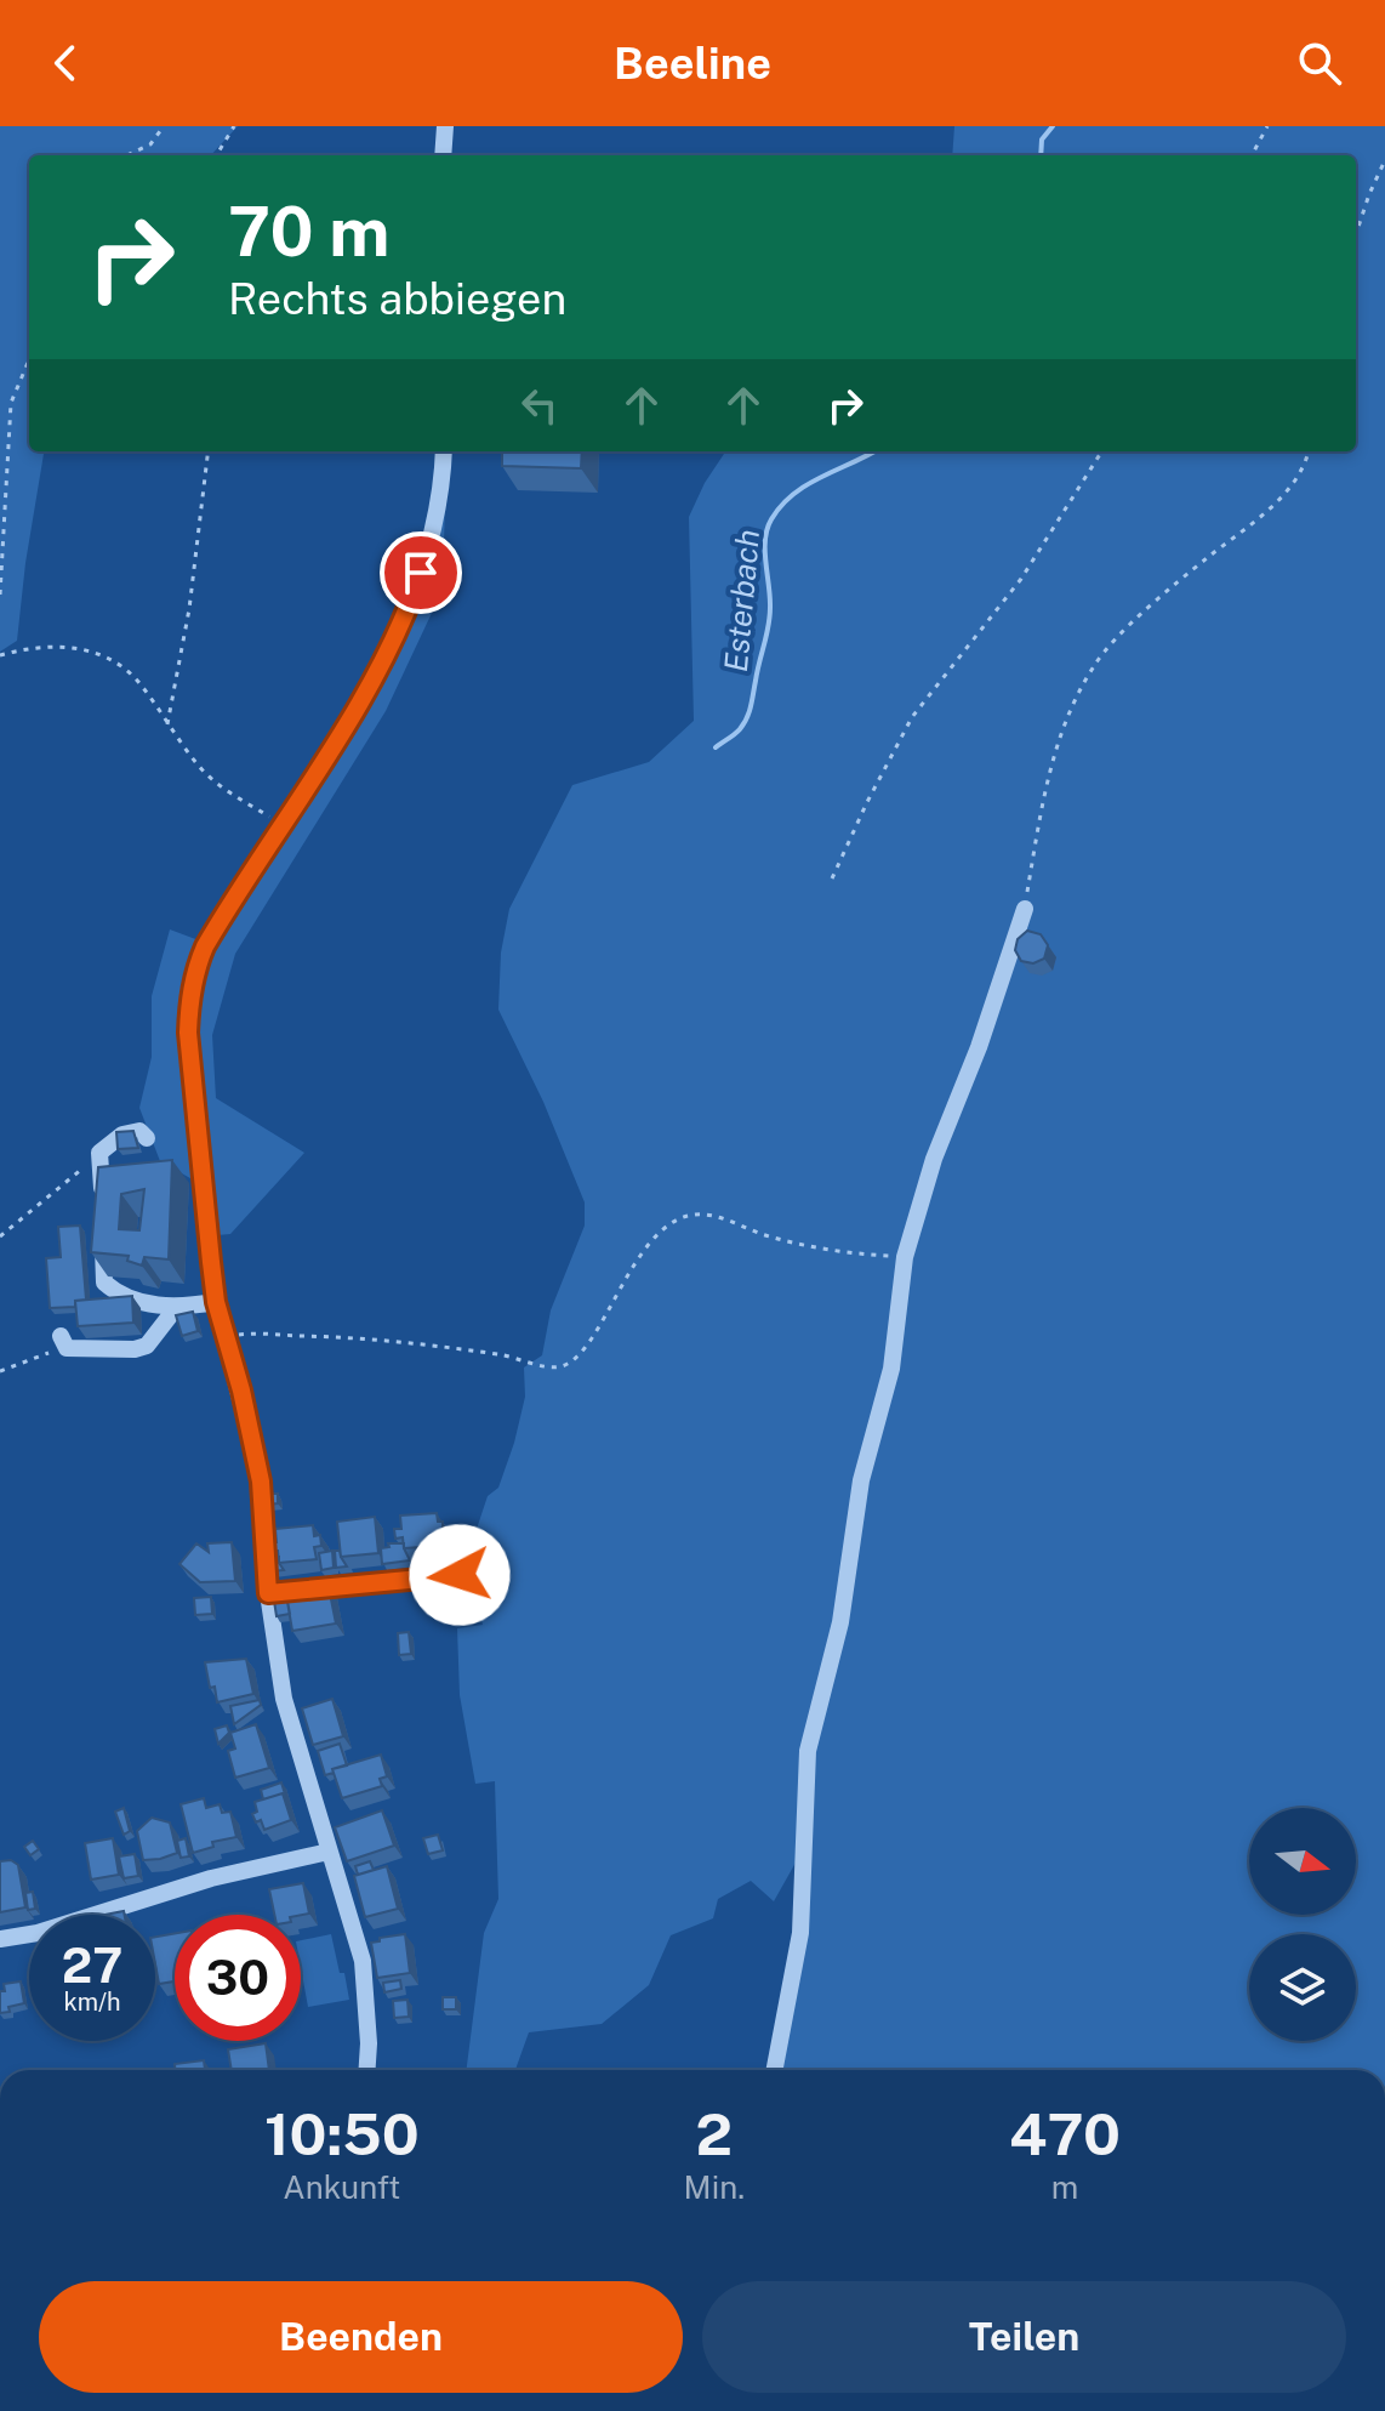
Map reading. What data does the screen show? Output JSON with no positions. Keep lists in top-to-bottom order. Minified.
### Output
{"water":["Esterbach"],"north":"right","page":{"header":"Beeline","turn":["70 m","Rechts abbiegen"],"speed":"27 km/h","limit":"30","eta":["10:50","Ankunft","2","Min.","470","m"],"buttons":["Beenden","Teilen"]}}
